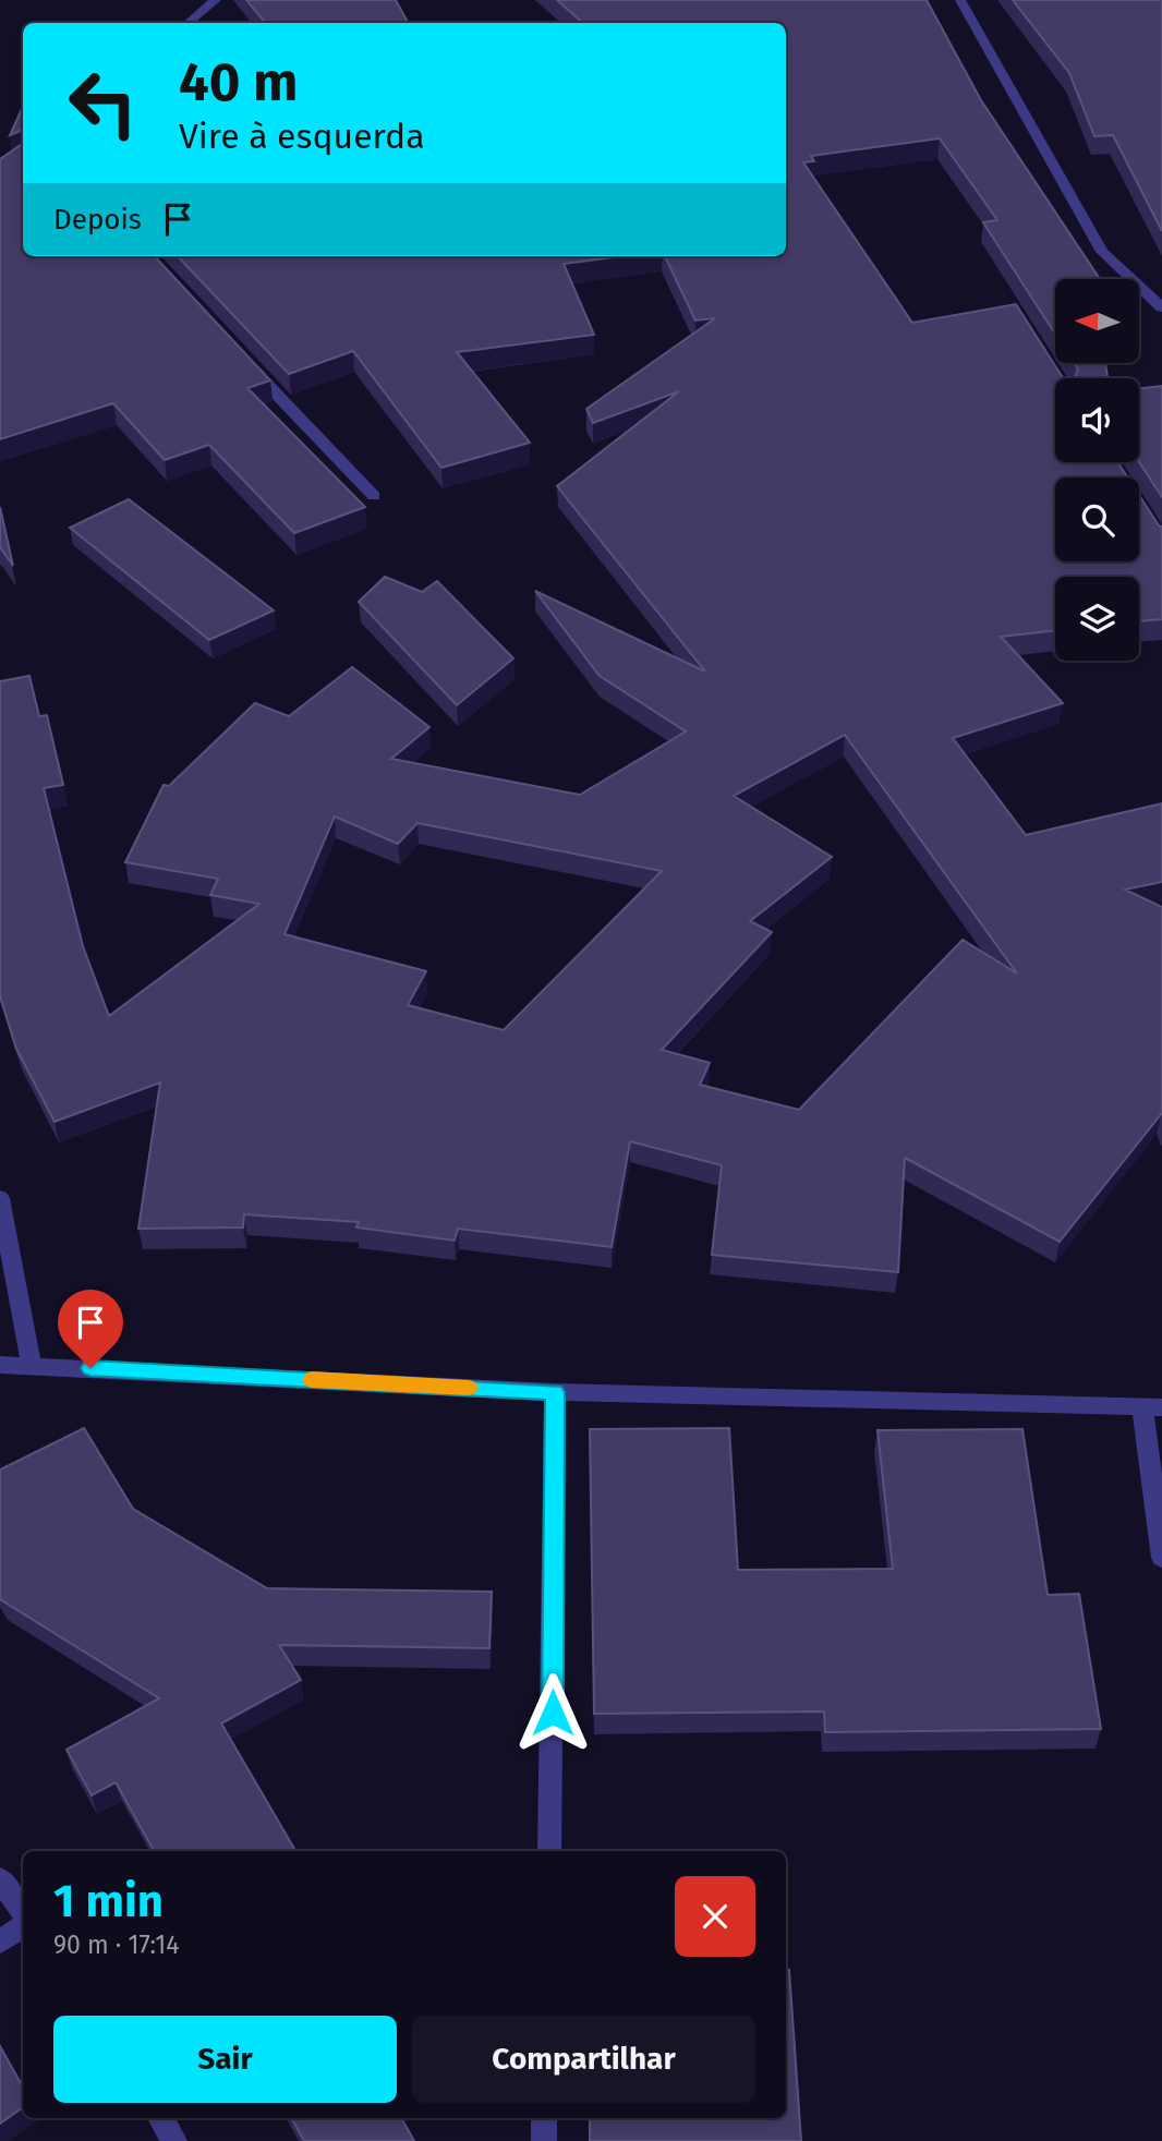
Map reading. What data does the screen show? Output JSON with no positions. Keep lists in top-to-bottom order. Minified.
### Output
{"north":"left","page":{"turn":["40 m","Vire à esquerda"],"then":"Depois","heading":["1 min","90 m · 17:14"],"buttons":["Sair","Compartilhar"]}}
